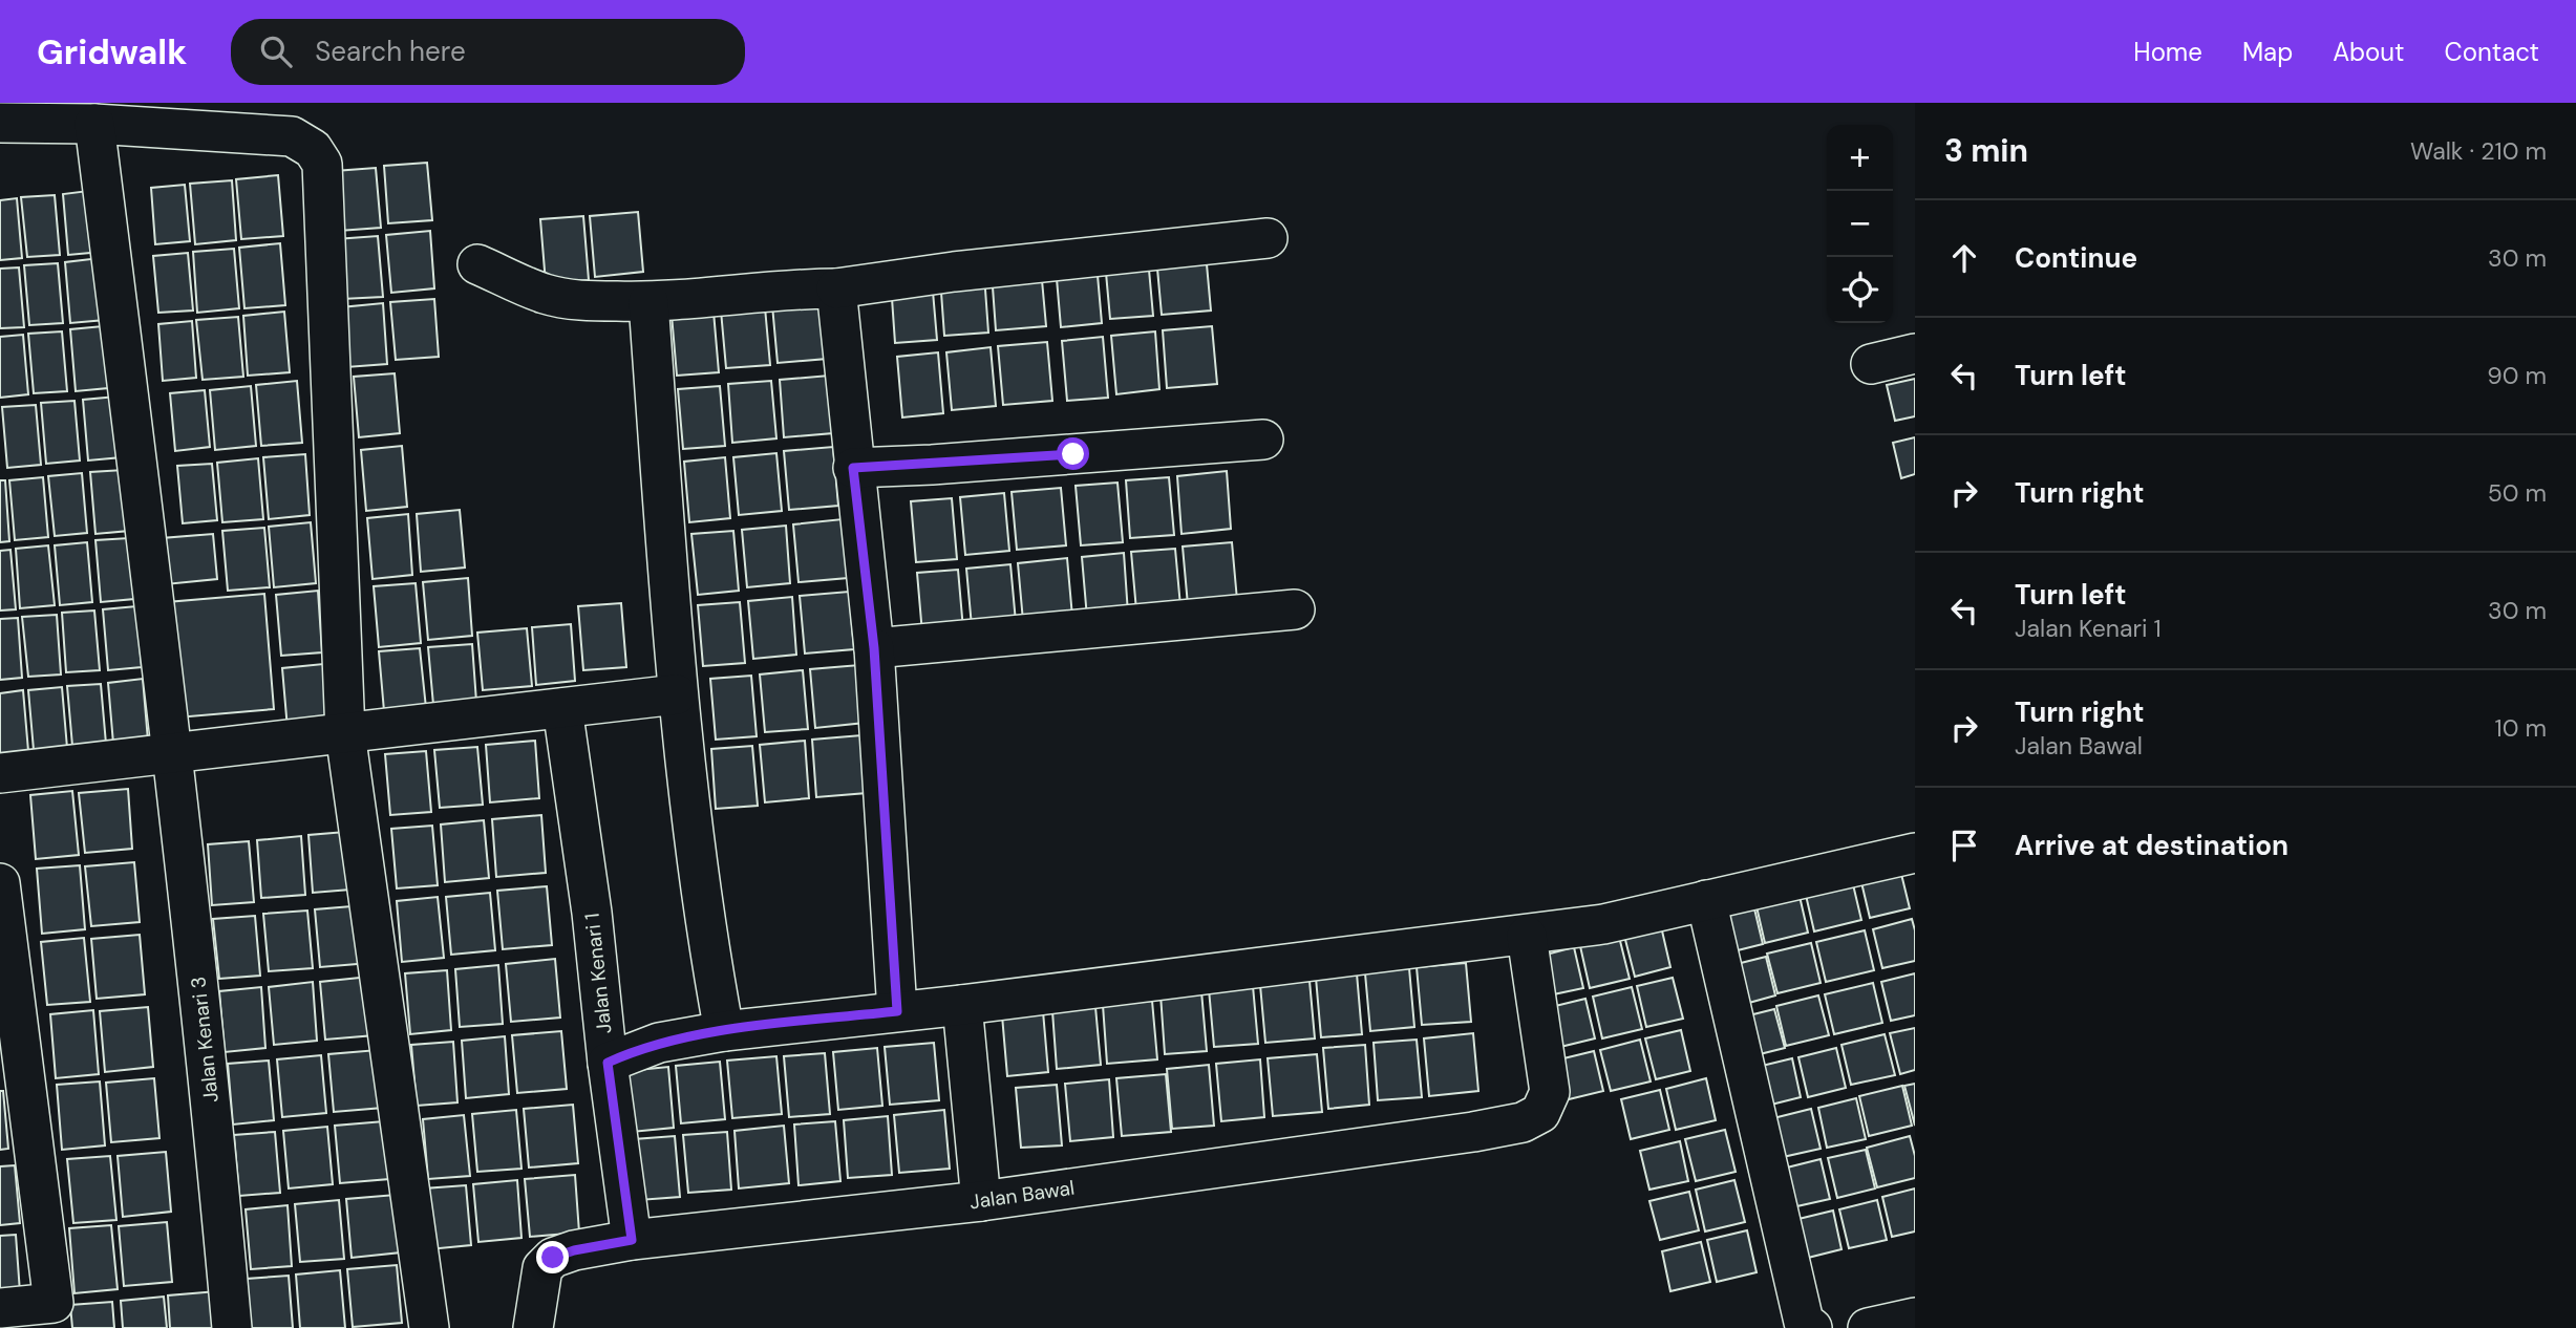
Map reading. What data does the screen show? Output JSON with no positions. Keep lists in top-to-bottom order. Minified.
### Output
{"streets":{"street":["Jalan Kenari 1","Jalan Kenari 3","Jalan Bawal"]},"crossings":[["Jalan Kenari 1","Jalan Bawal"]],"page":{"header":"Gridwalk","search":"Search here","nav":["Home","Map","About","Contact"],"heading":["3 min","Walk · 210 m"],"map_buttons":["+","−"],"list":[["Continue","30 m"],["Turn left","90 m"],["Turn right","50 m"],["Turn left","Jalan Kenari 1","30 m"],["Turn right","Jalan Bawal","10 m"],"Arrive at destination"]}}
